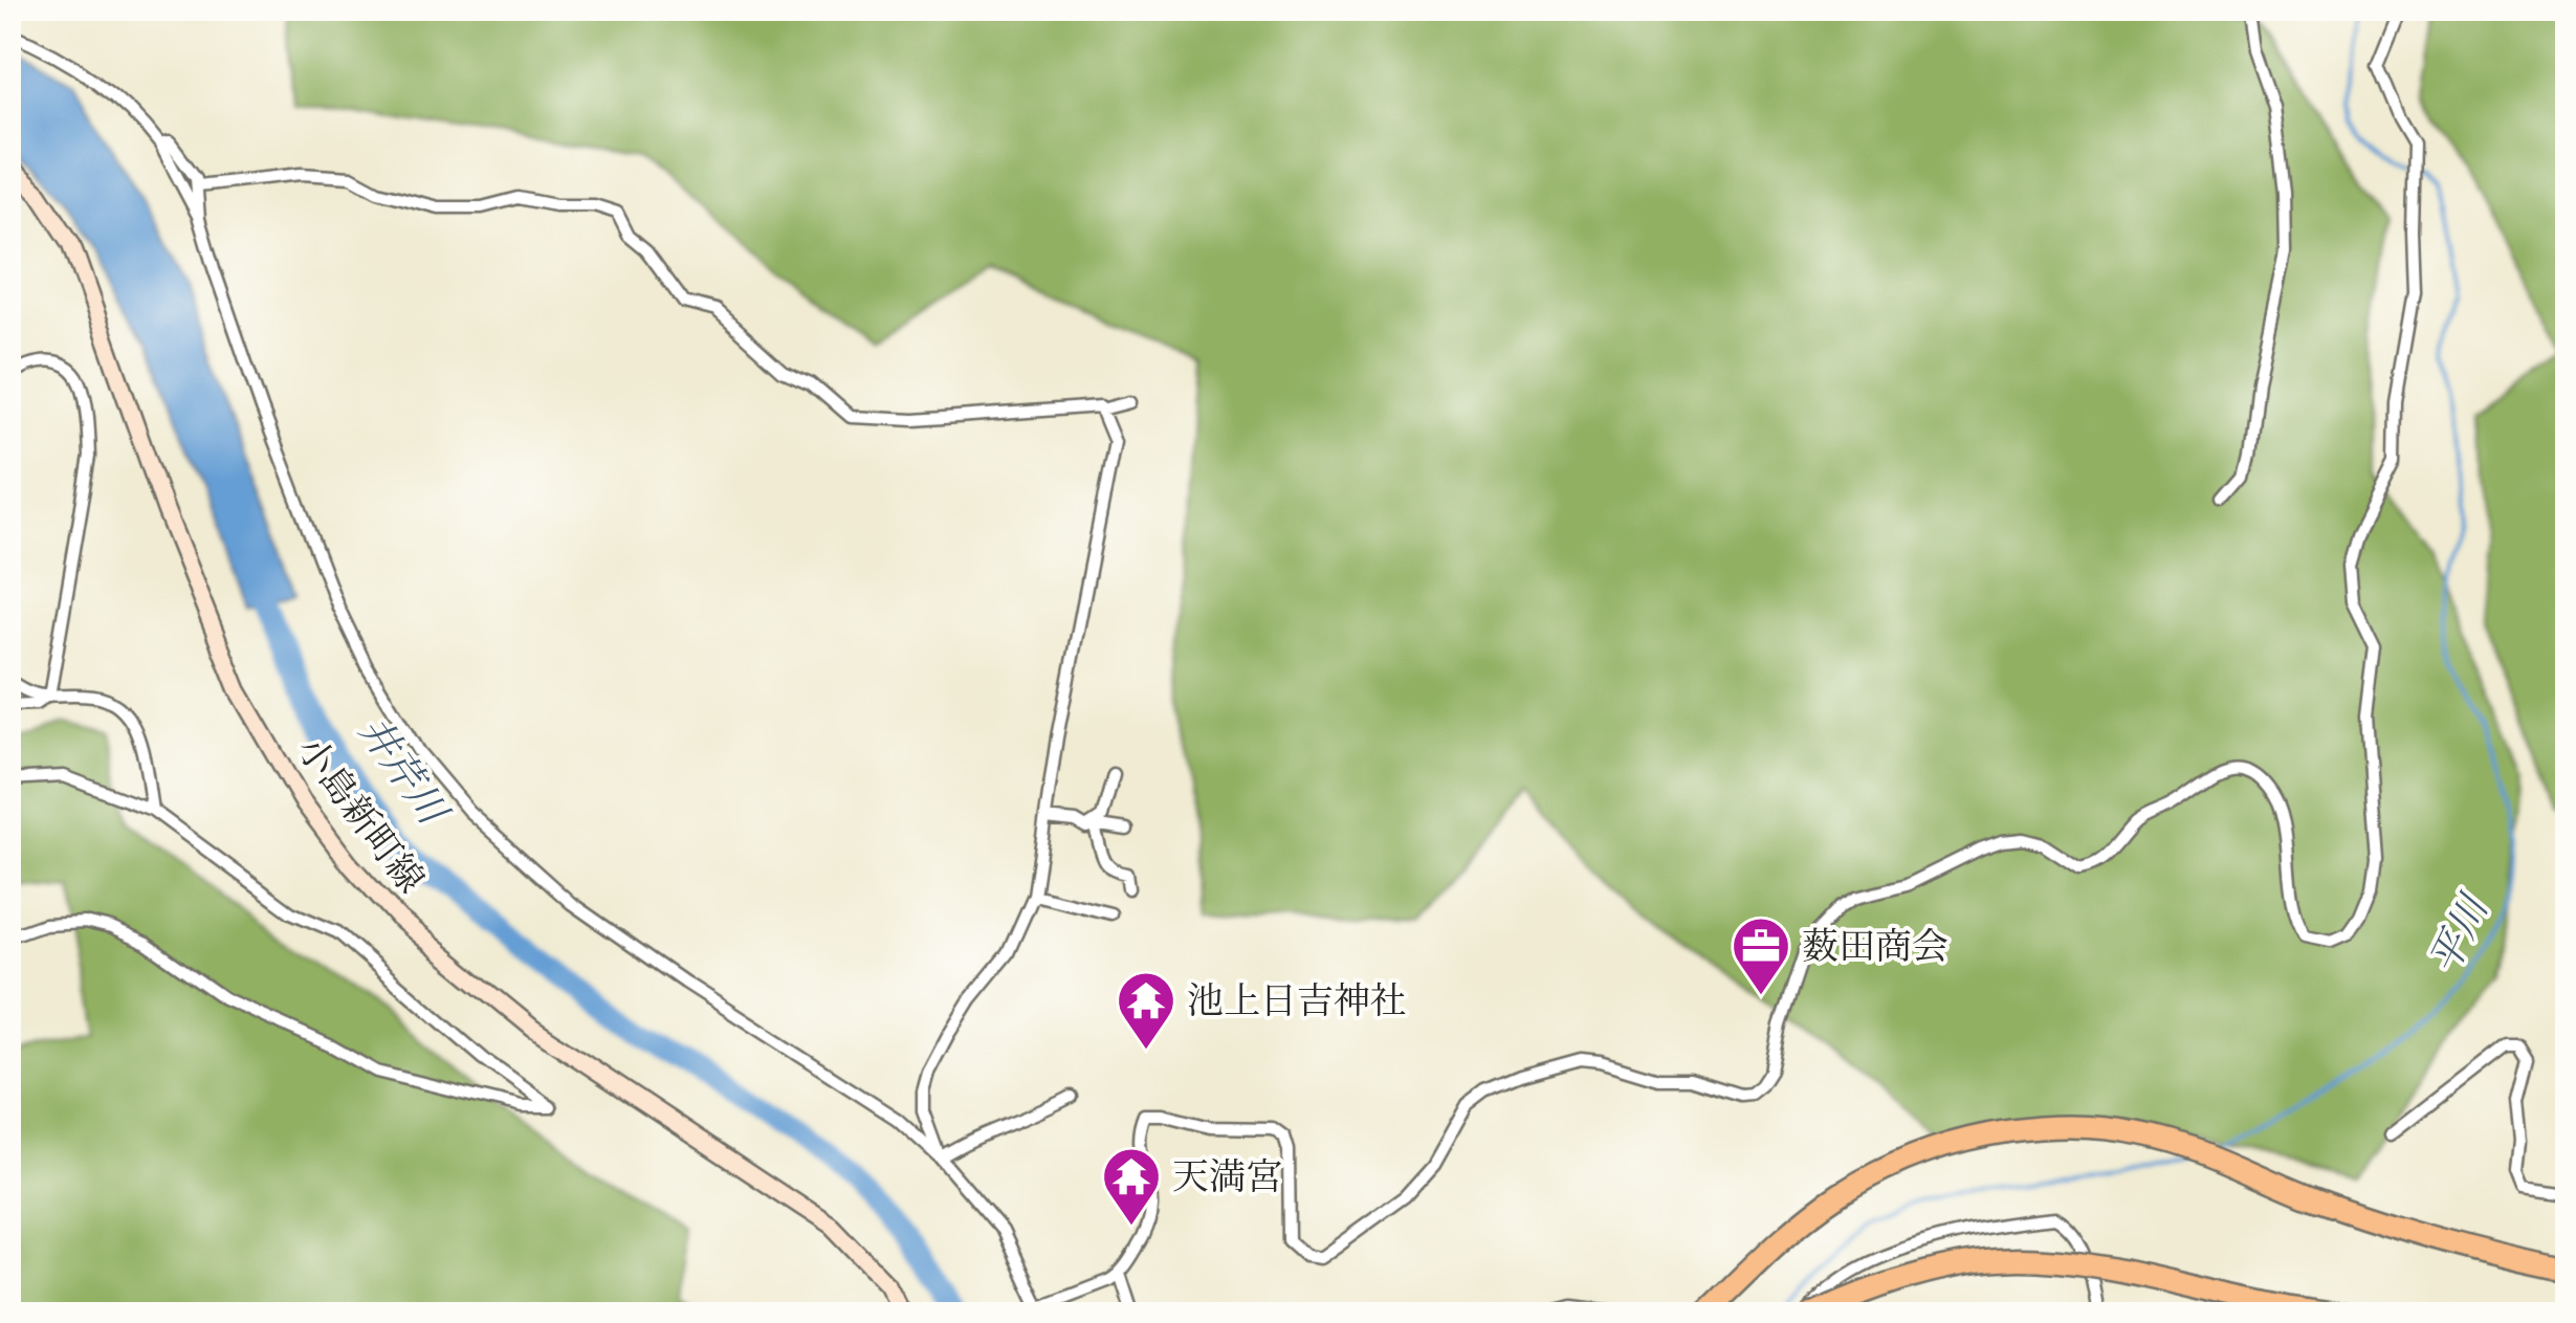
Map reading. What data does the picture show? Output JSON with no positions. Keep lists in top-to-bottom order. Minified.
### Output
{"streets":{"main road":["小島新町線"]},"water":["井芹川","平川"],"places":{"office":["薮田商会"],"temple":["池上日吉神社","天満宮"]}}
